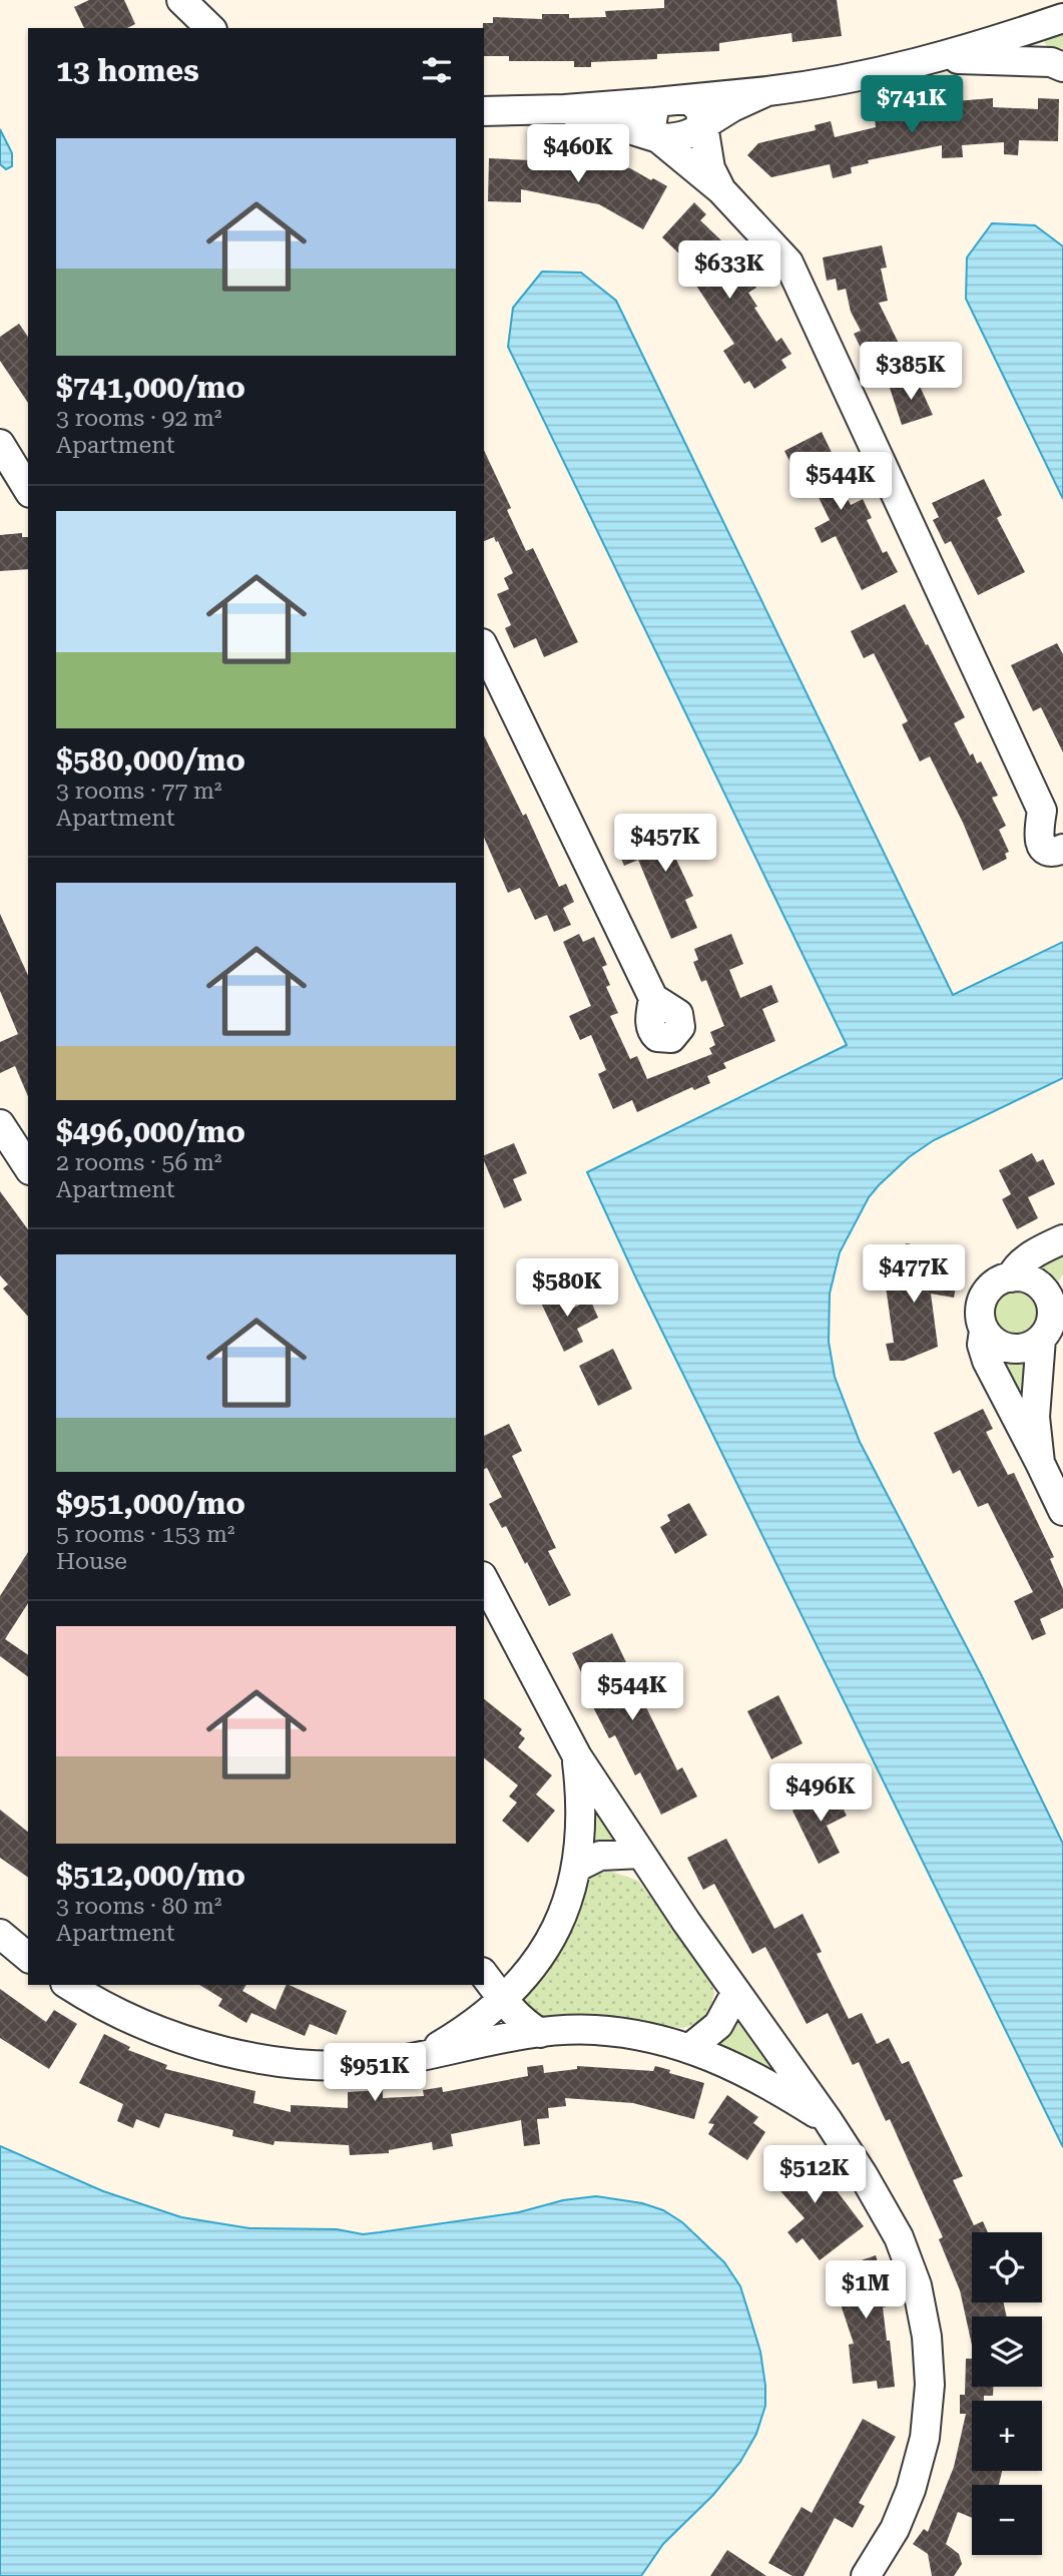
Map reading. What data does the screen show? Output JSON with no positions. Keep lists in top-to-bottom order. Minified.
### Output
{"page":{"heading":"13 homes","price":["$741K","$460K","$633K","$385K","$544K","$457K","$477K","$580K","$544K","$496K","$951K","$512K","$1M"],"list":[{"name":"$741,000/mo","note":"3 rooms · 92 m² · Apartment"},{"name":"$580,000/mo","note":"3 rooms · 77 m² · Apartment"},{"name":"$496,000/mo","note":"2 rooms · 56 m² · Apartment"},{"name":"$951,000/mo","note":"5 rooms · 153 m² · House"},{"name":"$512,000/mo","note":"3 rooms · 80 m² · Apartment"}],"map_buttons":["+","−"]}}
